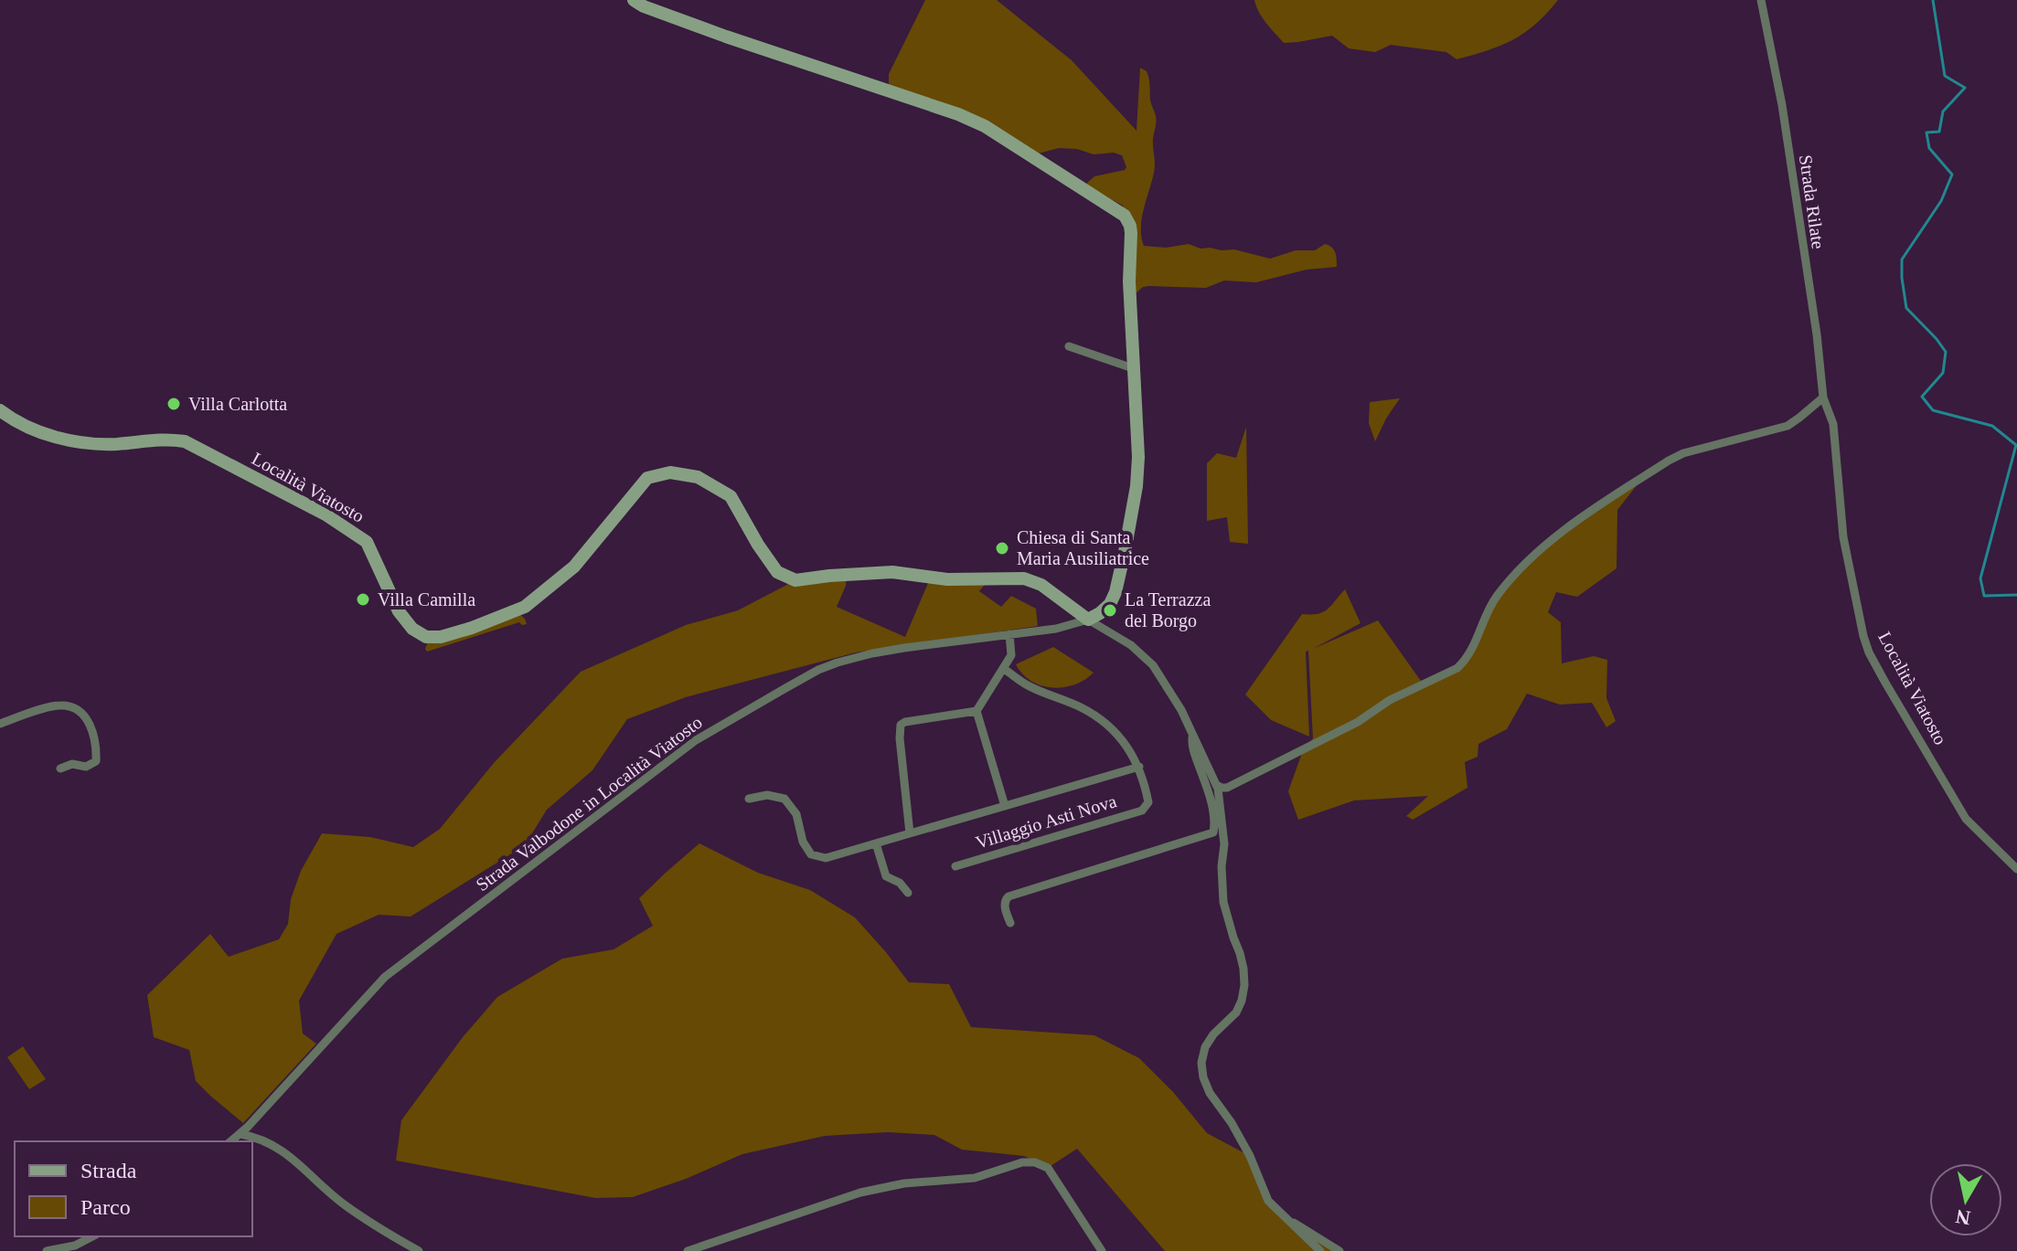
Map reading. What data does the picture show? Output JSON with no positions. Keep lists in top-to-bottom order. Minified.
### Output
{"streets":{"street":["Strada Rilate","Località Viatosto","Strada Valbodone in Località Viatosto","Villaggio Asti Nova"]},"crossings":[["Strada Rilate","Località Viatosto"],["Località Viatosto","Strada Valbodone in Località Viatosto"]],"places":["Villa Carlotta","Chiesa di Santa Maria Ausiliatrice","Villa Camilla","La Terrazza del Borgo"],"legend":["Strada","Parco"],"north":"bottom"}
